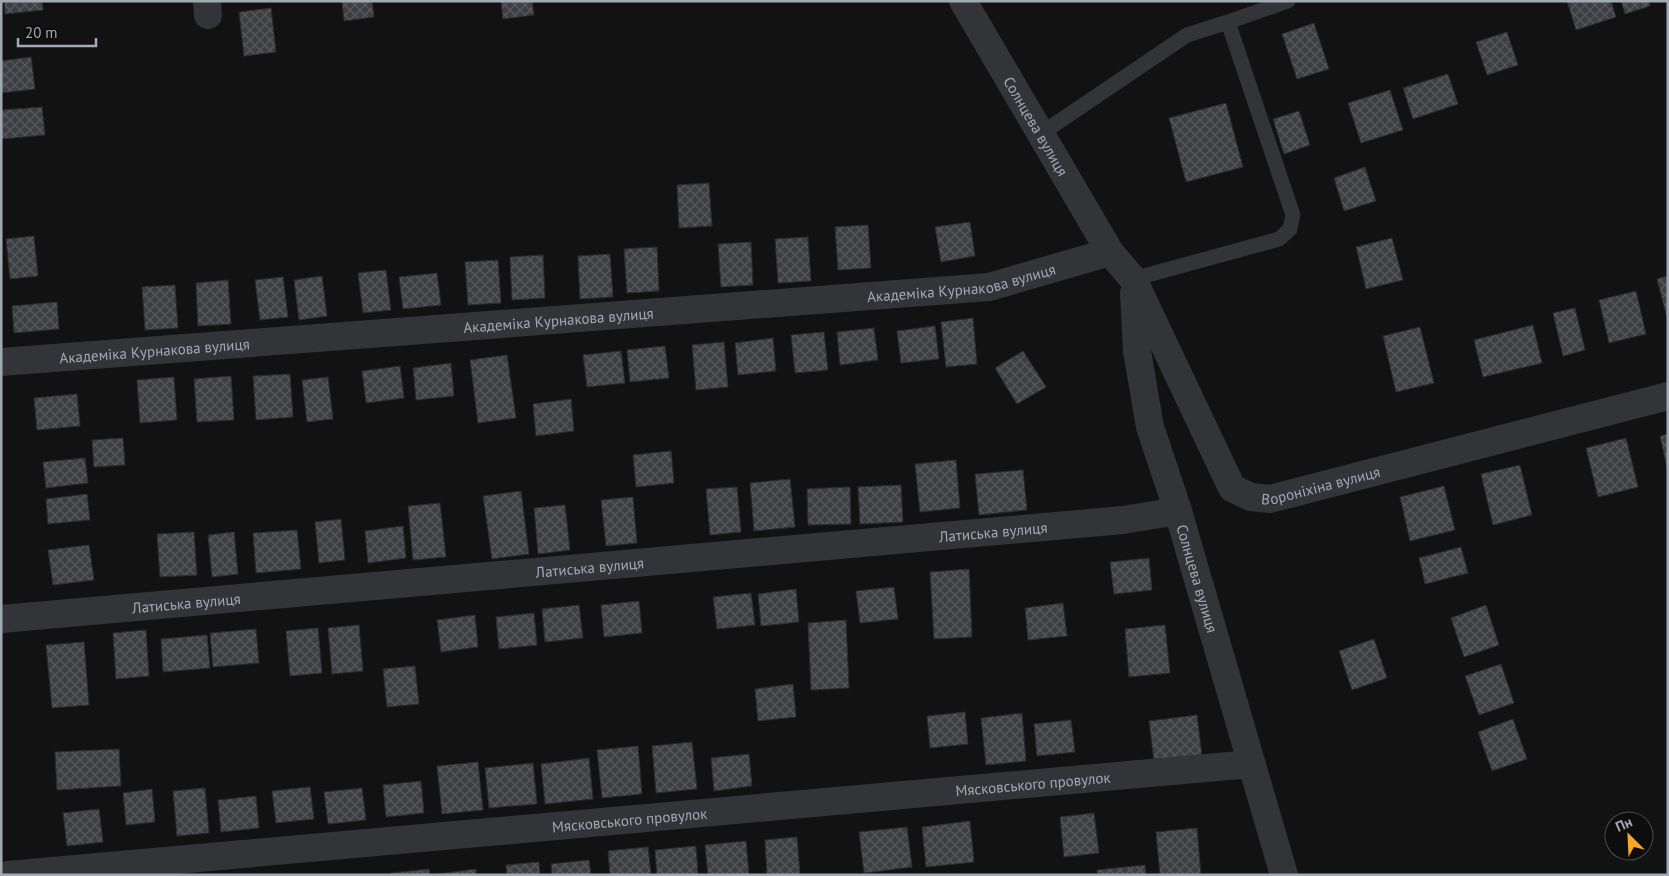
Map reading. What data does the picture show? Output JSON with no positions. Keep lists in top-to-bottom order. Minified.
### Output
{"streets":{"street":["Солнцева вулиця","Академіка Курнакова вулиця","Вороніхіна вулиця","Латиська вулиця","Мясковського провулок"]},"crossings":[["Солнцева вулиця","Академіка Курнакова вулиця"],["Солнцева вулиця","Вороніхіна вулиця"],["Солнцева вулиця","Латиська вулиця"],["Солнцева вулиця","Мясковського провулок"],["Академіка Курнакова вулиця","Вороніхіна вулиця"]],"scale_bar":"20 m","north":"top left"}
